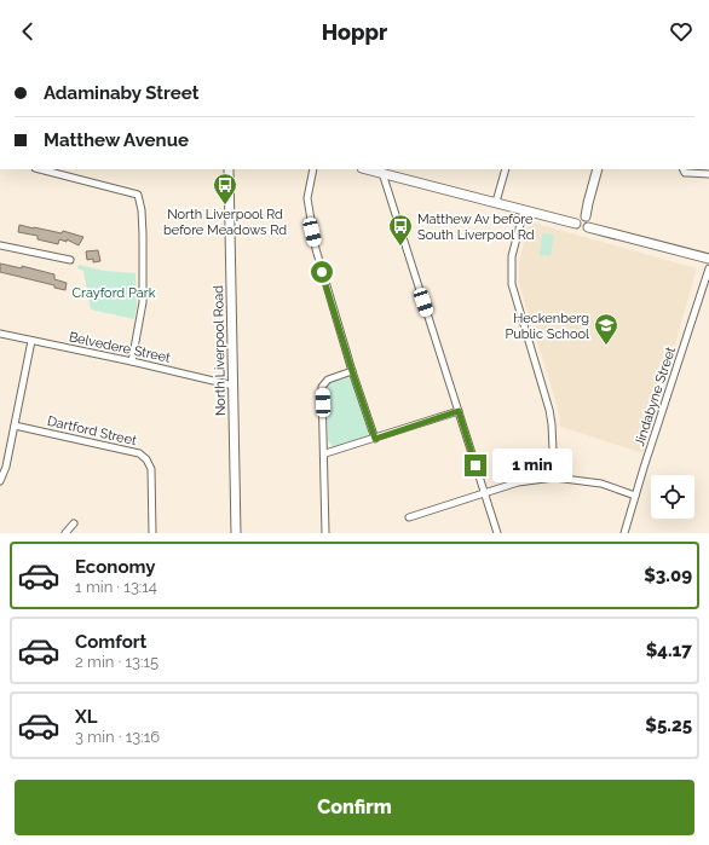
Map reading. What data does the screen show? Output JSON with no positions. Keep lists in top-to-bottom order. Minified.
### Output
{"streets":{"main road":["North Liverpool Road"],"street":["Belvedere Street","Jindabyne Street","Dartford Street"]},"crossings":[["Belvedere Street","North Liverpool Road"]],"parks":["Crayford Park"],"places":{"bus stop":["North Liverpool Rd before Meadows Rd","Matthew Av before South Liverpool Rd"],"school or university":["Heckenberg Public School"]},"page":{"header":"Hoppr","banner":["Adaminaby Street","Matthew Avenue"],"bubble":"1 min","list":[{"name":"Economy","note":"1 min · 13:14","value":"$3.09"},{"name":"Comfort","note":"2 min · 13:15","value":"$4.17"},{"name":"XL","note":"3 min · 13:16","value":"$5.25"}],"buttons":"Confirm"}}
